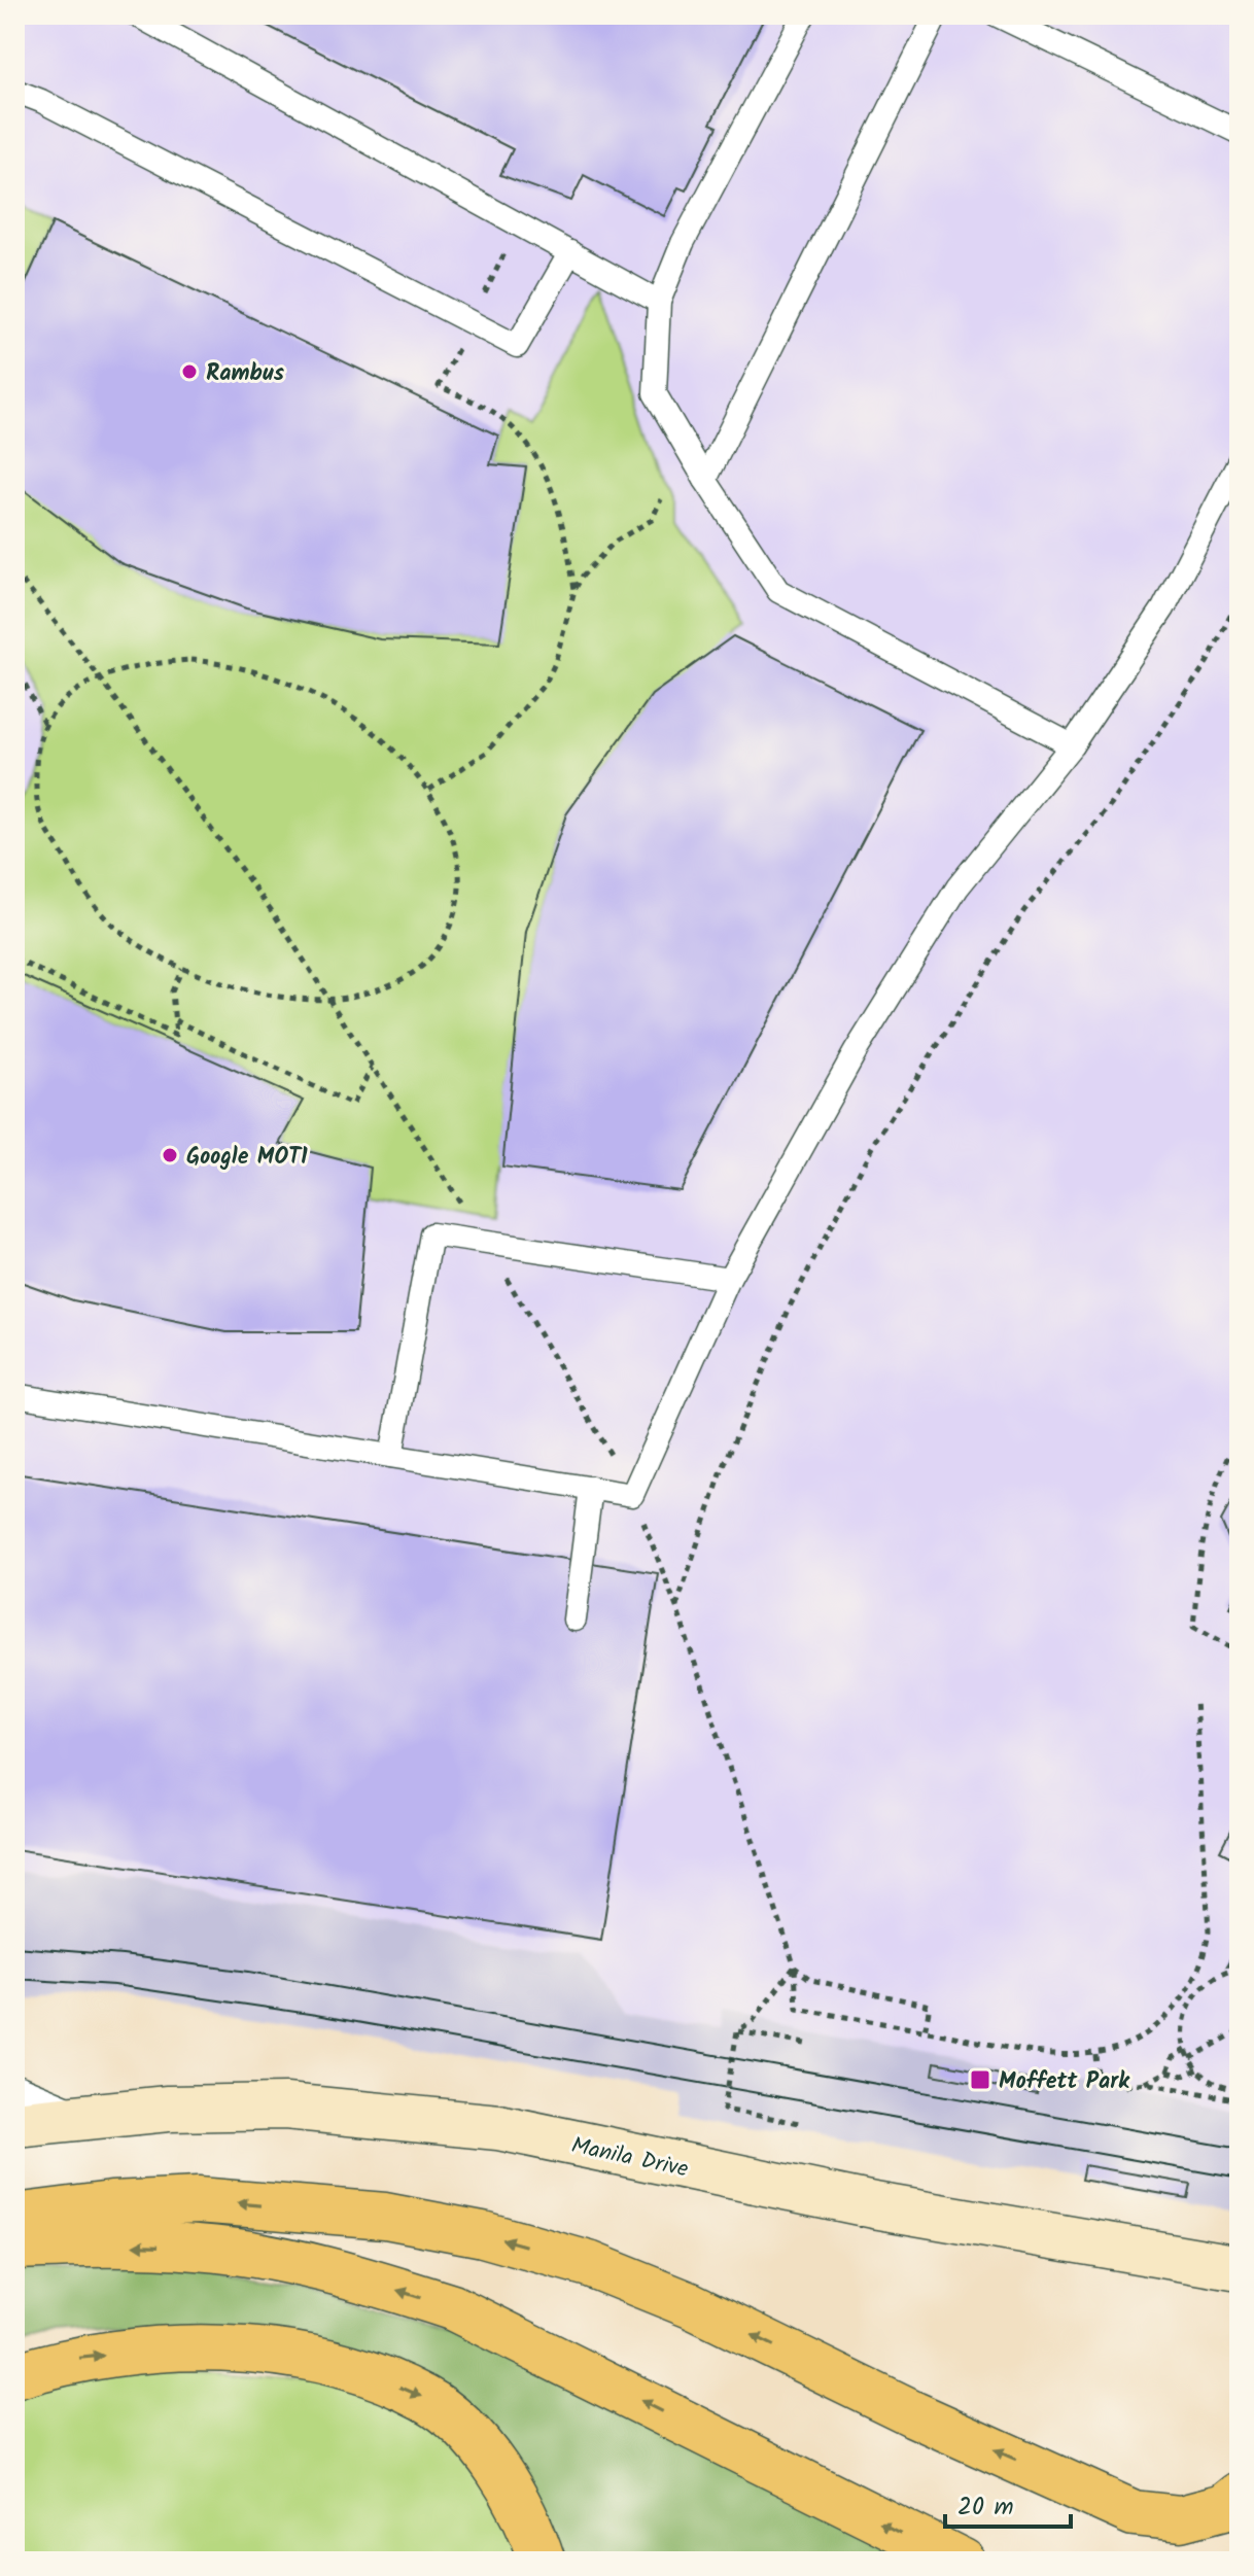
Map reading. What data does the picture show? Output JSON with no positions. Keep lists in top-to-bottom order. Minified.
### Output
{"streets":{"main road":["Manila Drive"]},"places":{"other":["Rambus","Google MOT1"],"transit":["Moffett Park"]},"scale_bar":"20 m"}
